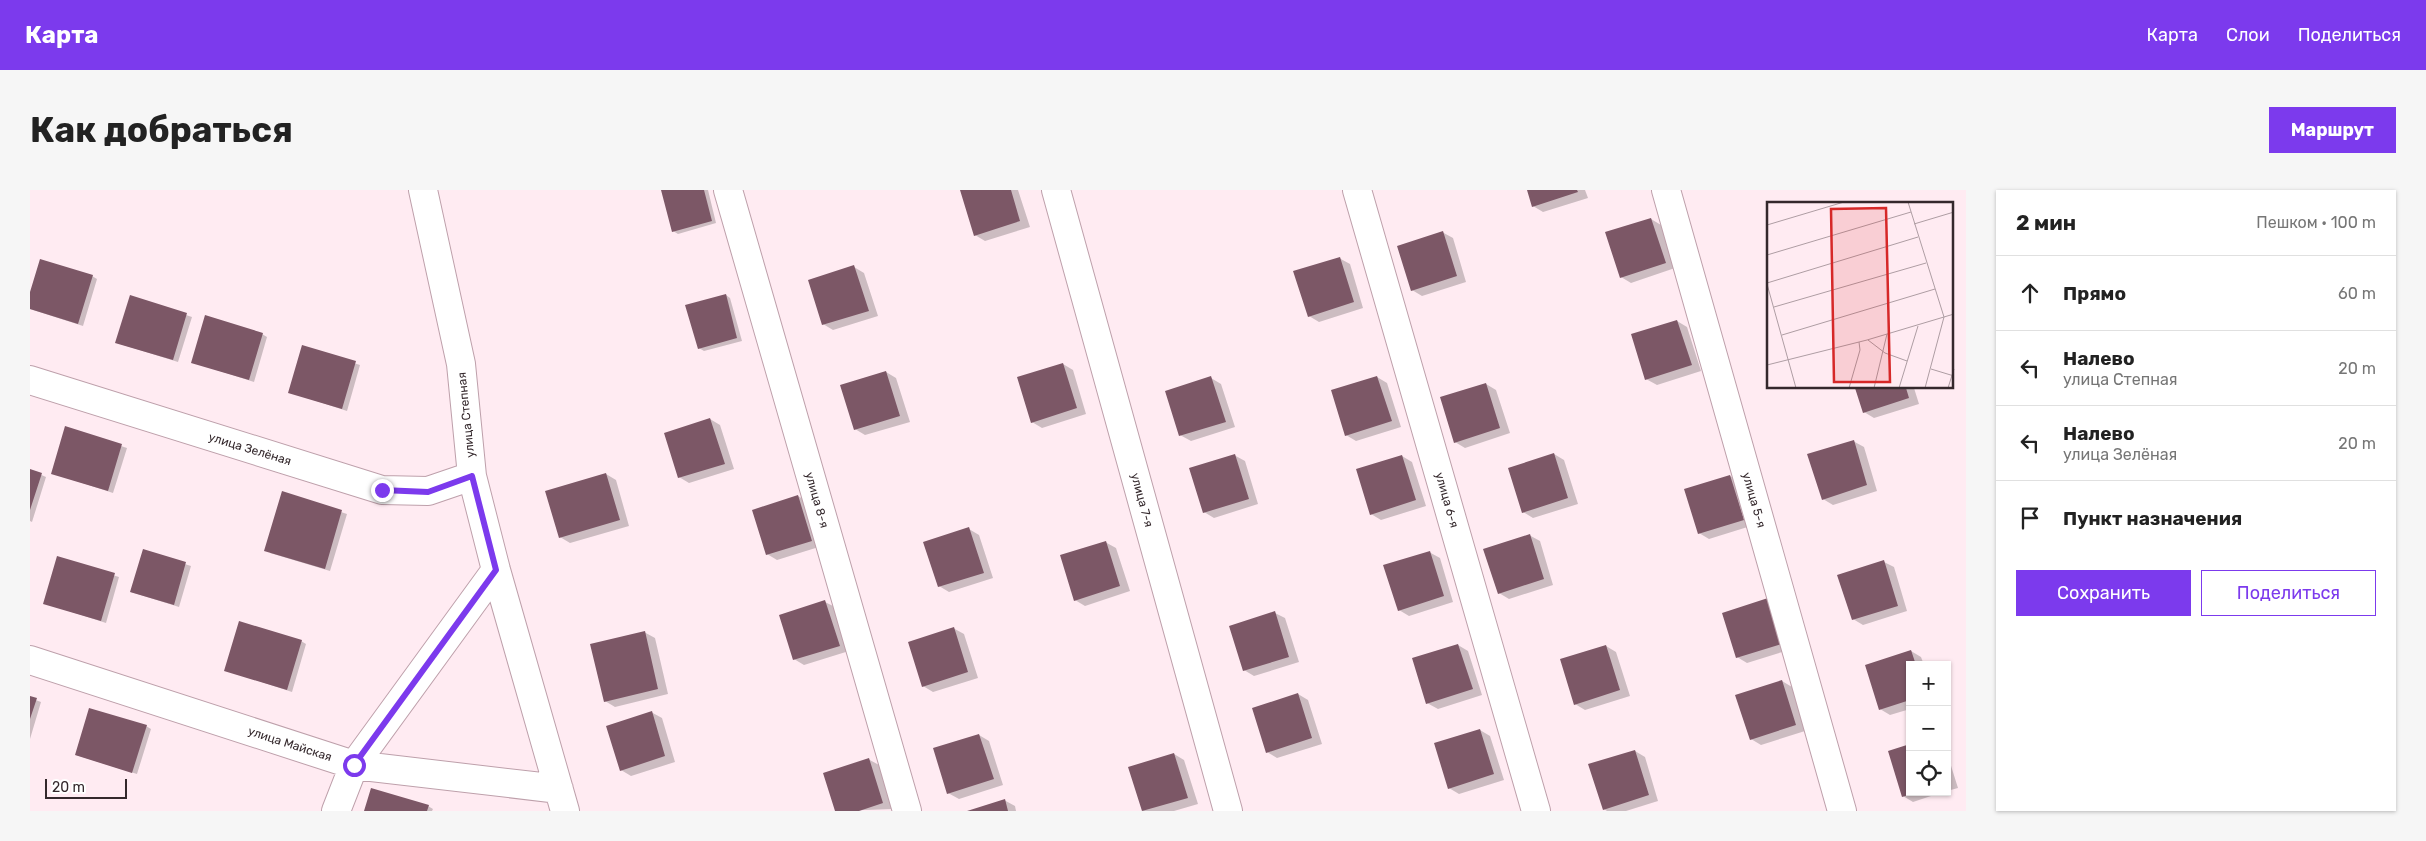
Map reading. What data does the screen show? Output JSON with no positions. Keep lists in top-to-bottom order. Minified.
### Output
{"streets":{"street":["улица Степная","улица Зелёная","улица 8-я","улица 7-я","улица 6-я","улица 5-я","улица Майская"]},"crossings":[["улица Степная","улица Зелёная"],["улица Степная","улица Майская"]],"scale_bar":"20 m","page":{"header":"Карта","nav":["Карта","Слои","Поделиться"],"buttons":["Маршрут",["Сохранить","Поделиться"]],"title":"Как добраться","heading":["2 мин","Пешком · 100 m"],"list":[["Прямо","60 m"],["Налево","улица Степная","20 m"],["Налево","улица Зелёная","20 m"],"Пункт назначения"],"map_buttons":["+","−"],"scale":"20 m"}}
